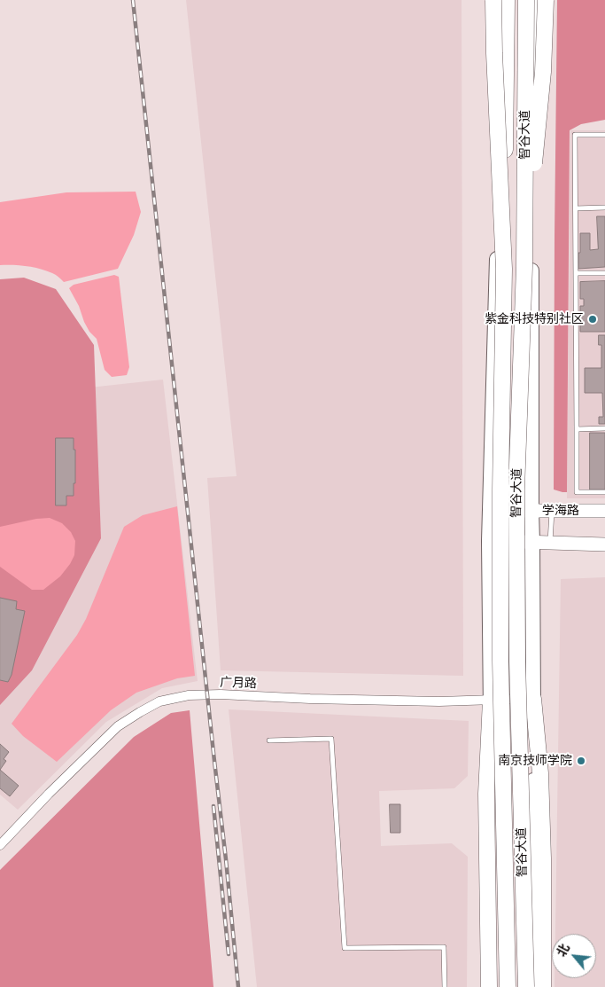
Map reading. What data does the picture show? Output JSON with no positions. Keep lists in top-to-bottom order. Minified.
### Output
{"streets":{"highway":["智谷大道"],"main road":["学海路"],"street":["广月路"]},"crossings":[["智谷大道","学海路"],["智谷大道","广月路"]],"places":["紫金科技特别社区","南京技师学院"],"north":"top left"}
